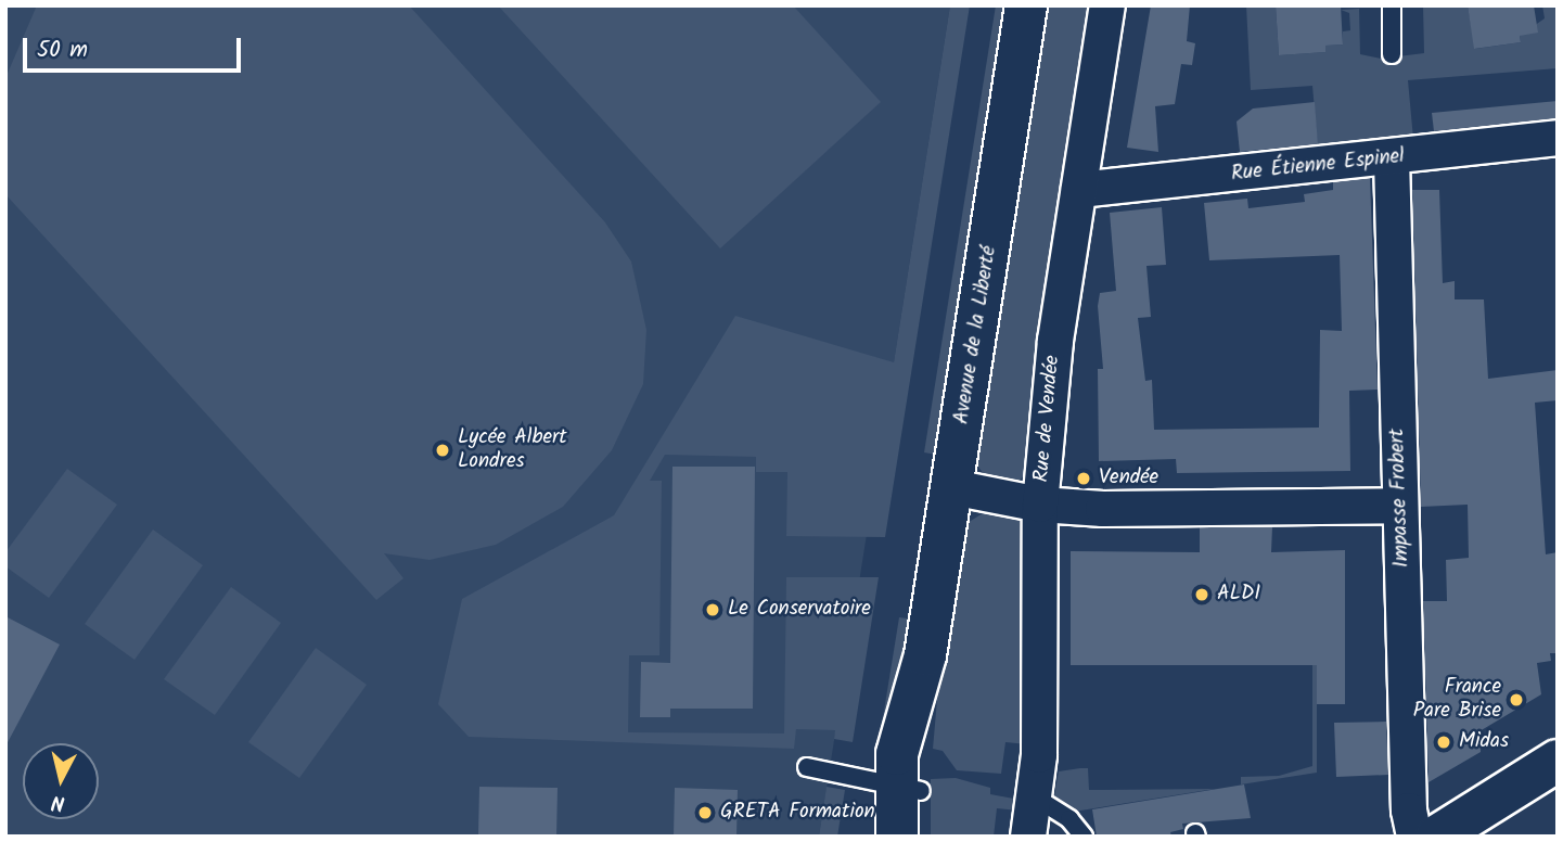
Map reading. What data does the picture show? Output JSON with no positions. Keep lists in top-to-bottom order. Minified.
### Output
{"streets":{"main road":["Avenue de la Liberté"],"street":["Rue Étienne Espinel","Rue de Vendée","Impasse Frobert"]},"crossings":[["Rue Étienne Espinel","Rue de Vendée"],["Rue Étienne Espinel","Impasse Frobert"]],"places":["Lycée Albert Londres","Vendée","ALDI","Le Conservatoire","France Pare Brise","Midas","GRETA Formation"],"scale_bar":"50 m","north":"bottom"}
